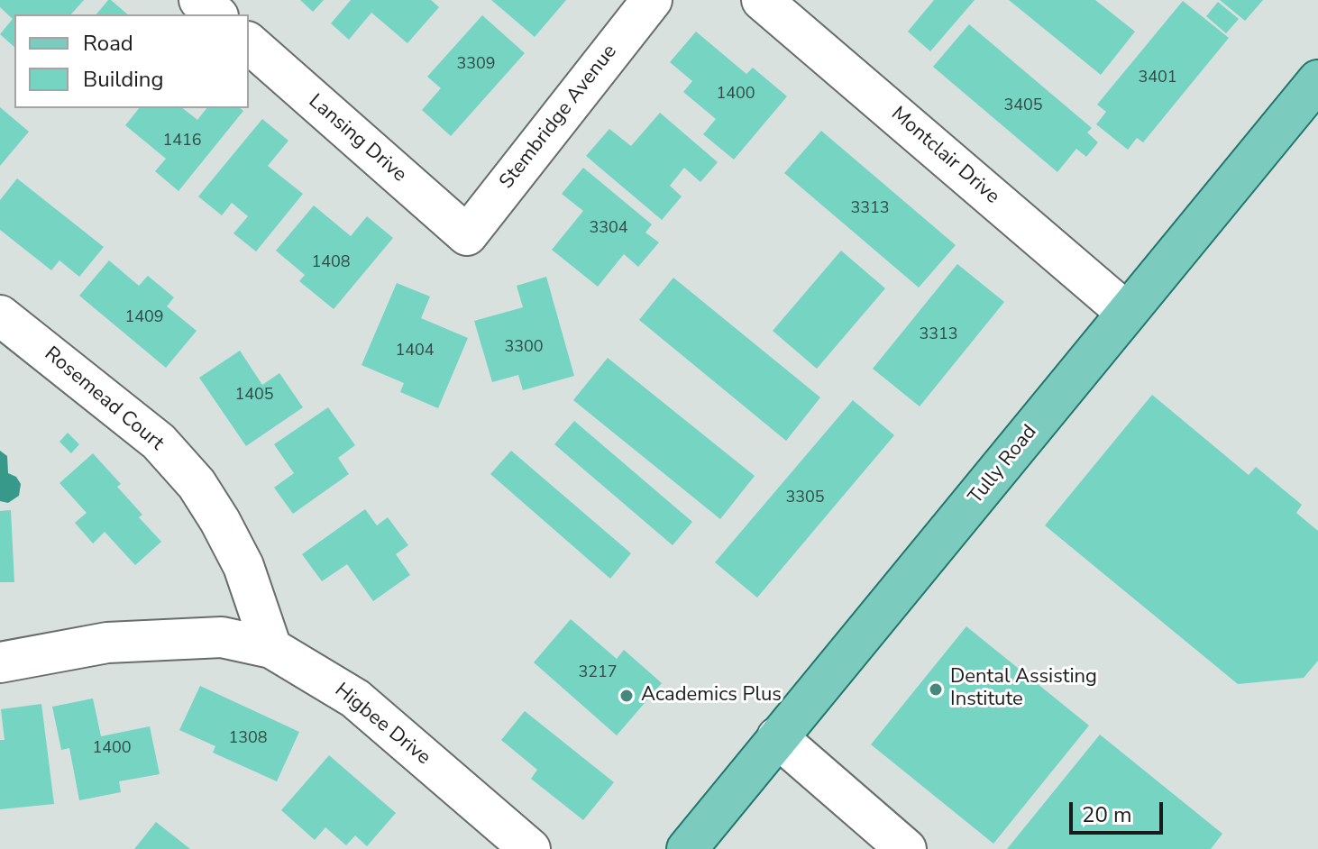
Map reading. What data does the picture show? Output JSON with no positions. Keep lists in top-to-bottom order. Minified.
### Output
{"streets":{"main road":["Tully Road"],"street":["Stembridge Avenue","Lansing Drive","Montclair Drive","Rosemead Court","Higbee Drive"]},"crossings":[["Stembridge Avenue","Lansing Drive"],["Montclair Drive","Tully Road"],["Rosemead Court","Higbee Drive"]],"places":["Dental Assisting Institute","Academics Plus"],"house_numbers":["3309","3401","1400","3405","1416","3313","3304","1408","1409","3313","3300","1404","1405","3305","3217","1308","1400"],"legend":["Road","Building"],"scale_bar":"20 m"}
